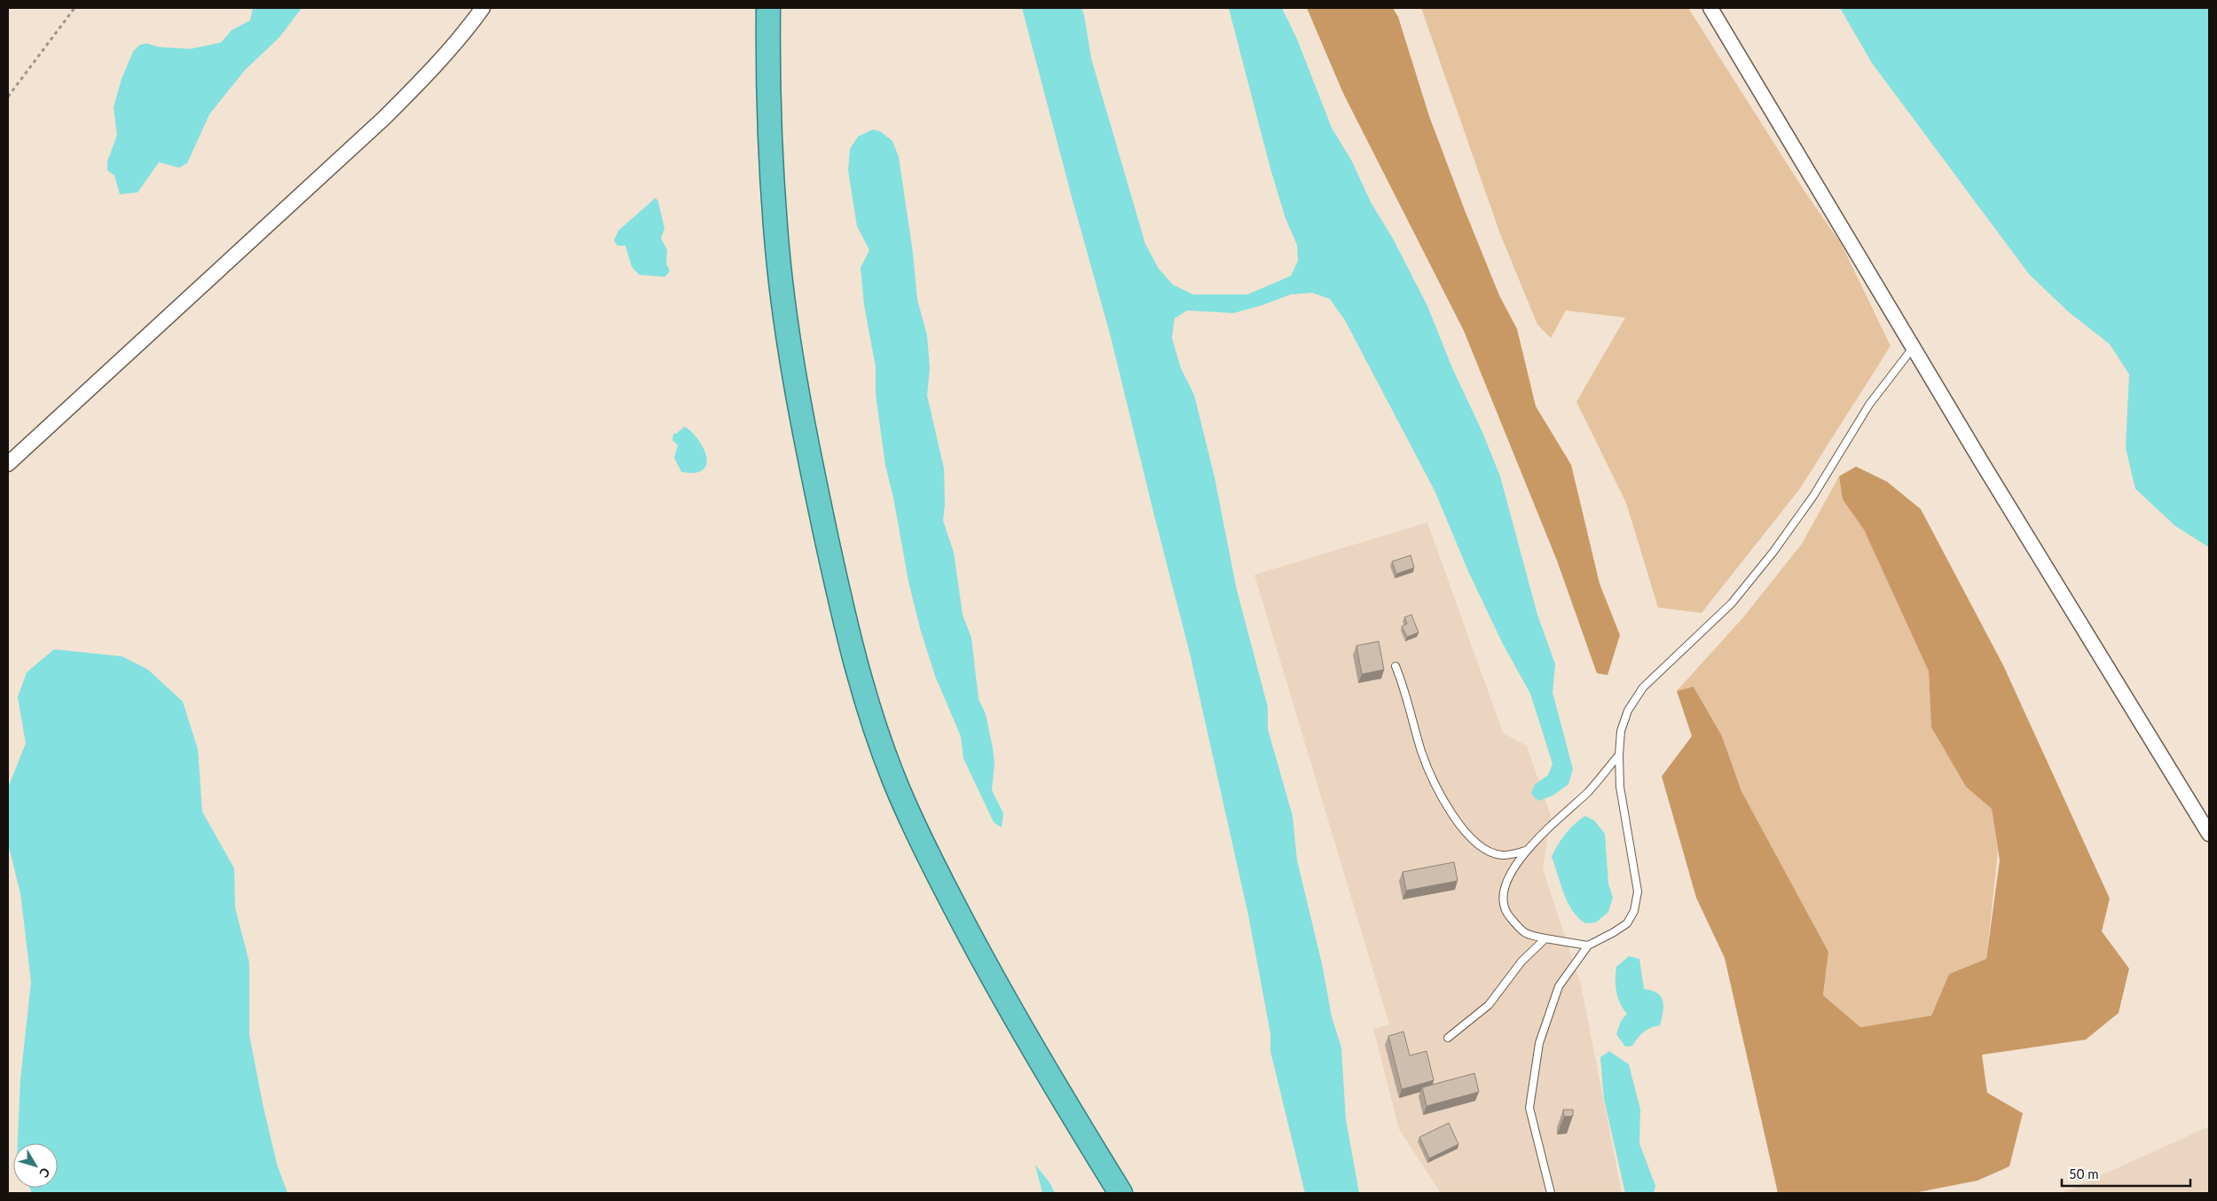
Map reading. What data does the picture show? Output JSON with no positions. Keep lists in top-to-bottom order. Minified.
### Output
{"scale_bar":"50 m","north":"bottom right"}
